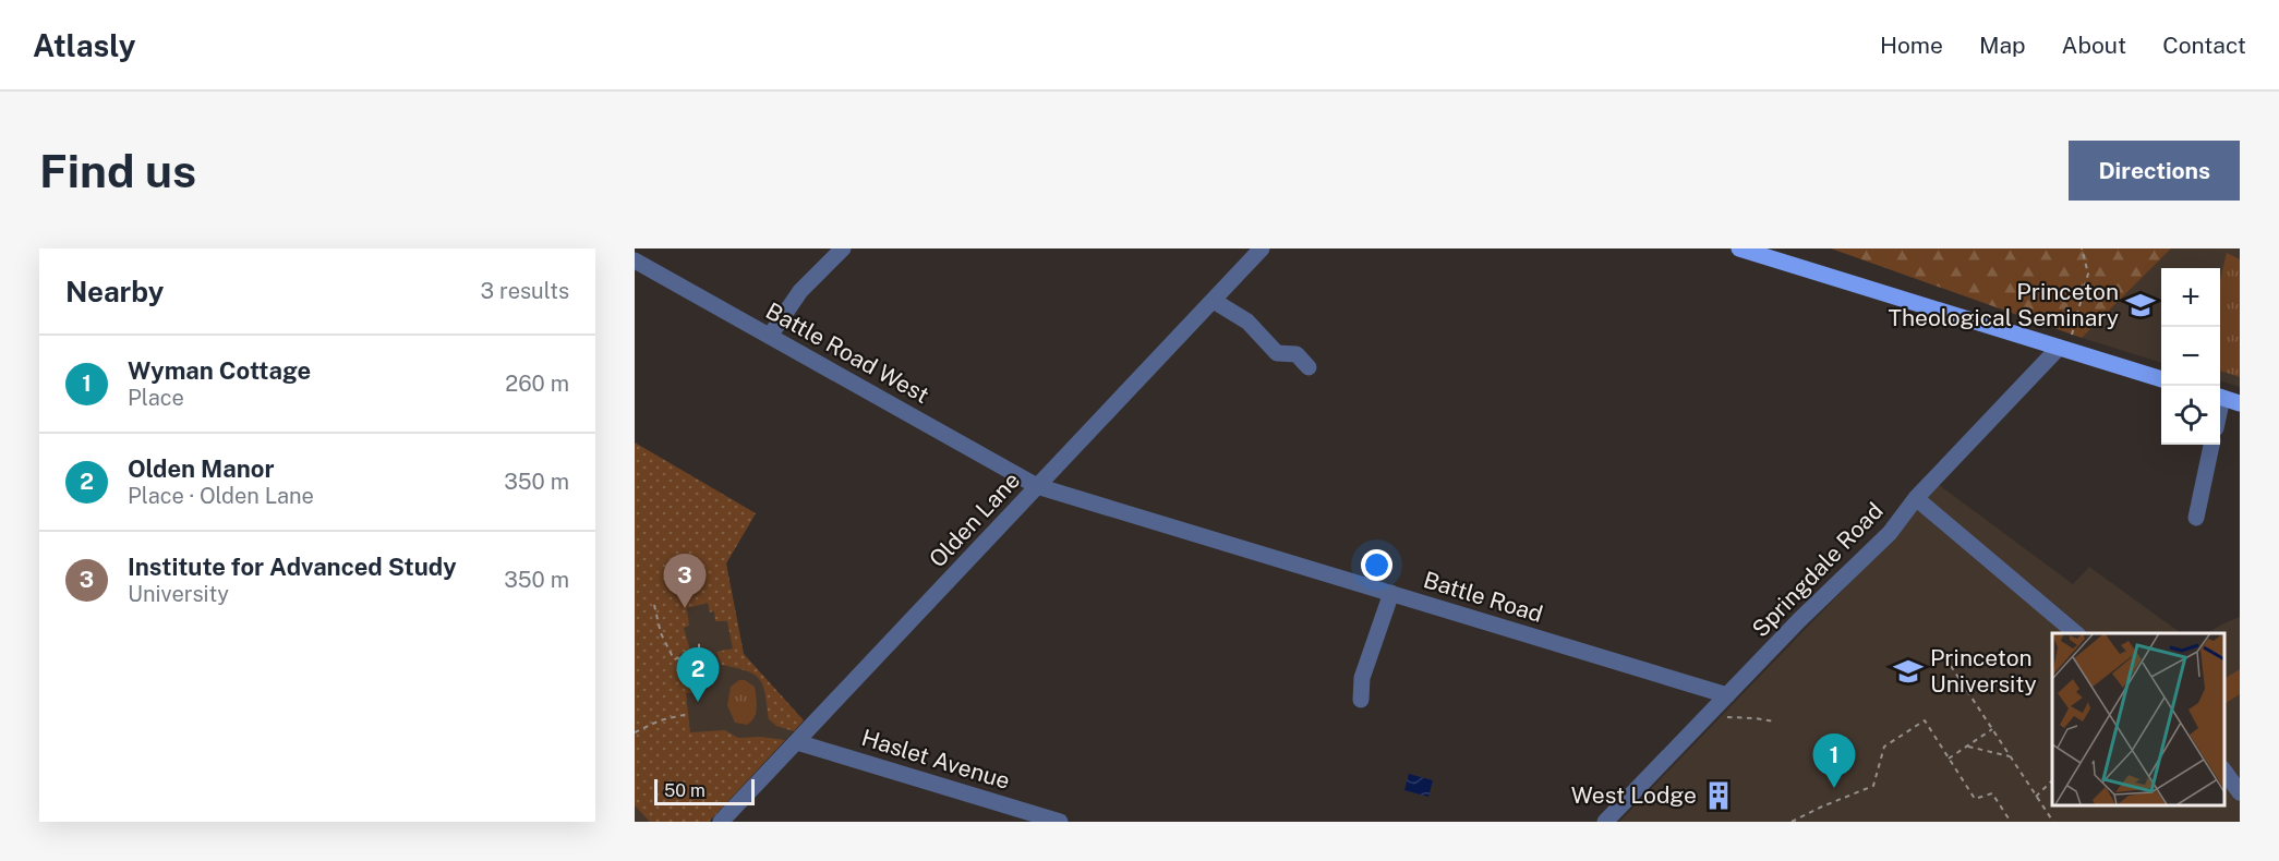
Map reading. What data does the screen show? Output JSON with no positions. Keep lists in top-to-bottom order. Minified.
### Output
{"streets":{"street":["Battle Road West","Olden Lane","Springdale Road","Battle Road","Haslet Avenue"]},"crossings":[["Battle Road West","Olden Lane"],["Battle Road West","Battle Road"],["Olden Lane","Battle Road"],["Olden Lane","Haslet Avenue"],["Springdale Road","Battle Road"]],"places":{"school or university":["Princeton Theological Seminary","Princeton University"],"building":["West Lodge"]},"scale_bar":"50 m","page":{"header":"Atlasly","nav":["Home","Map","About","Contact"],"buttons":"Directions","title":"Find us","heading":["Nearby","3 results"],"map_buttons":["+","−"],"list":[{"mark":"1","name":"Wyman Cottage","note":"Place","value":"260 m"},{"mark":"2","name":"Olden Manor","note":"Place · Olden Lane","value":"350 m"},{"mark":"3","name":"Institute for Advanced Study","note":"University","value":"350 m"}],"pins":["3","2","1"],"scale":"50 m"}}
